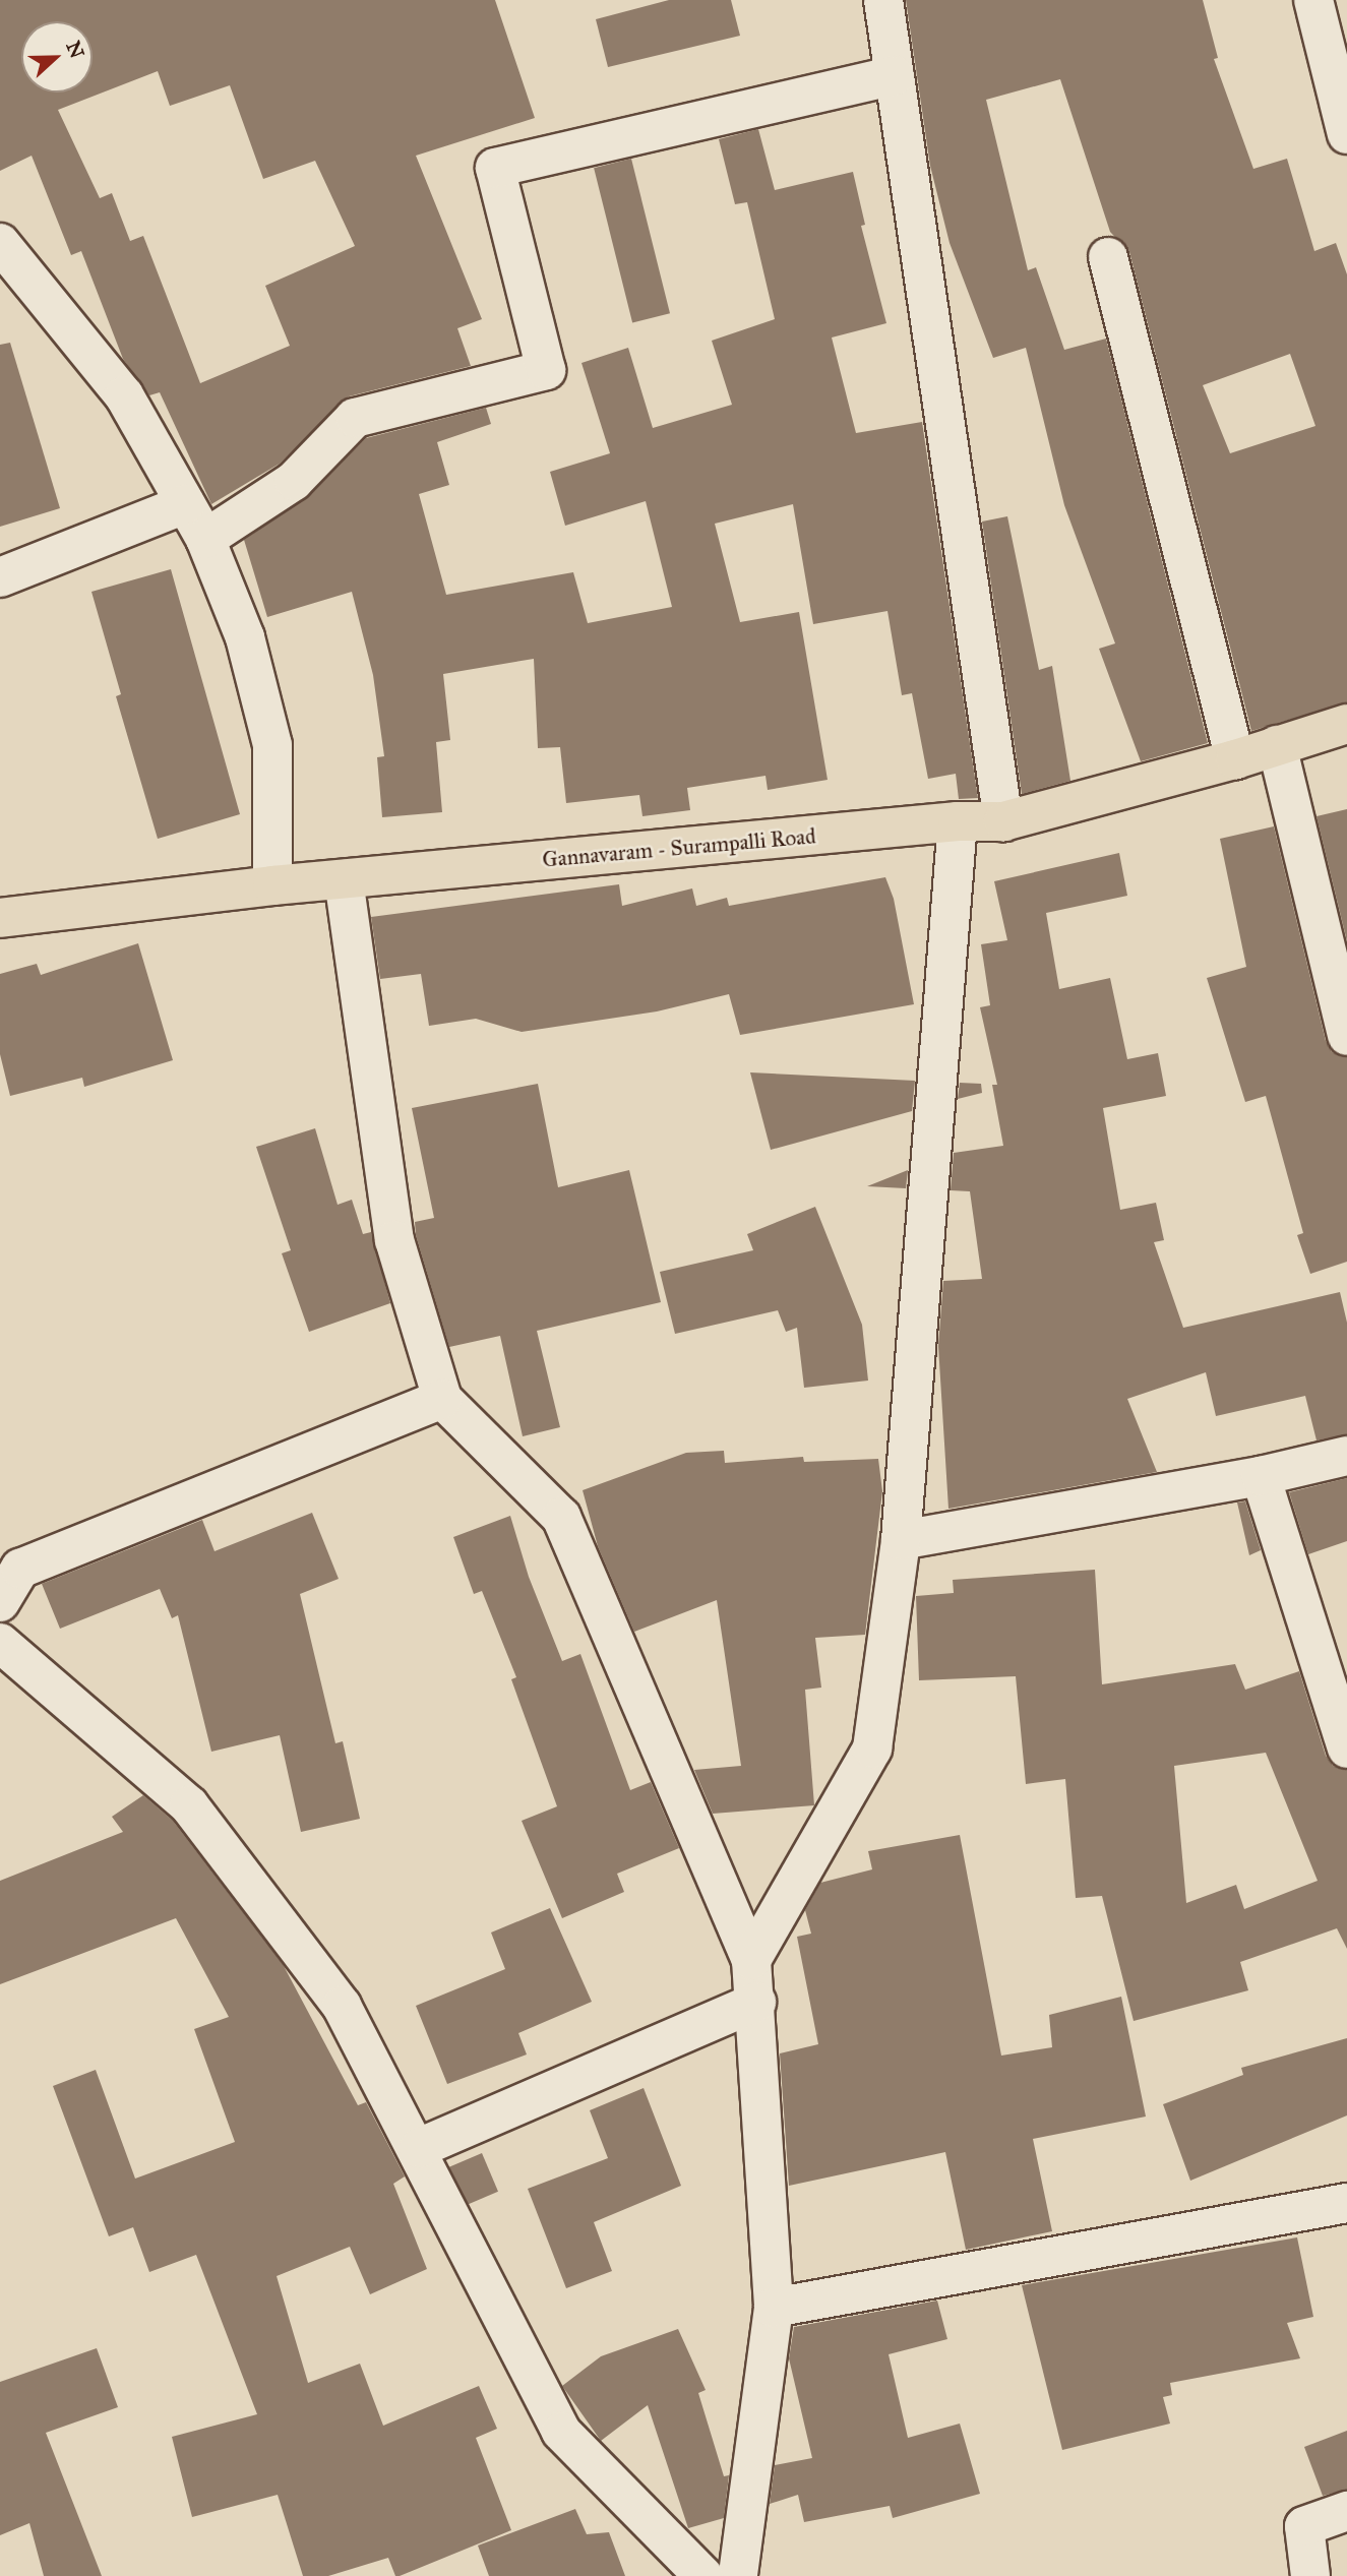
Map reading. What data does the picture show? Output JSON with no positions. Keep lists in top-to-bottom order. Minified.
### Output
{"streets":{"main road":["Gannavaram - Surampalli Road"]},"north":"right"}
